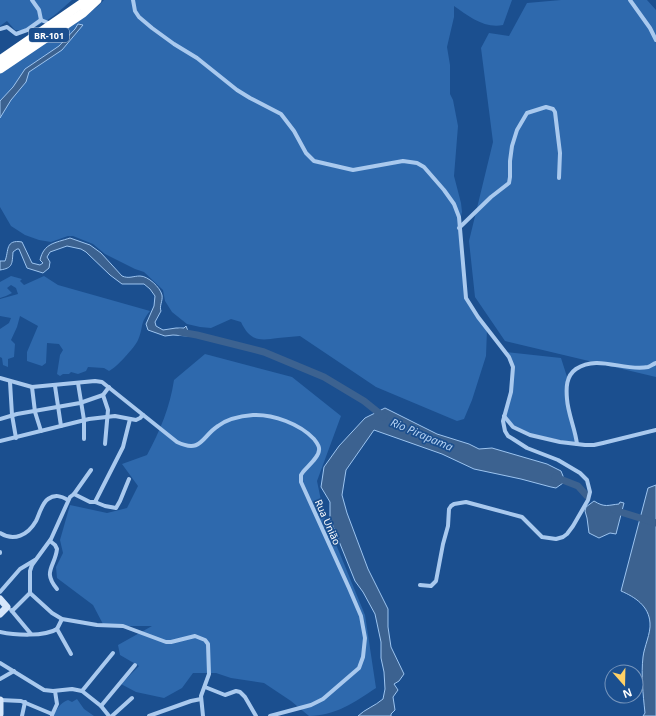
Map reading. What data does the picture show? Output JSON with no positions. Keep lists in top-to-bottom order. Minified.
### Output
{"streets":{"highway":["BR-101"],"street":["Rua União"]},"water":["Rio Pirapama"],"north":"bottom"}
